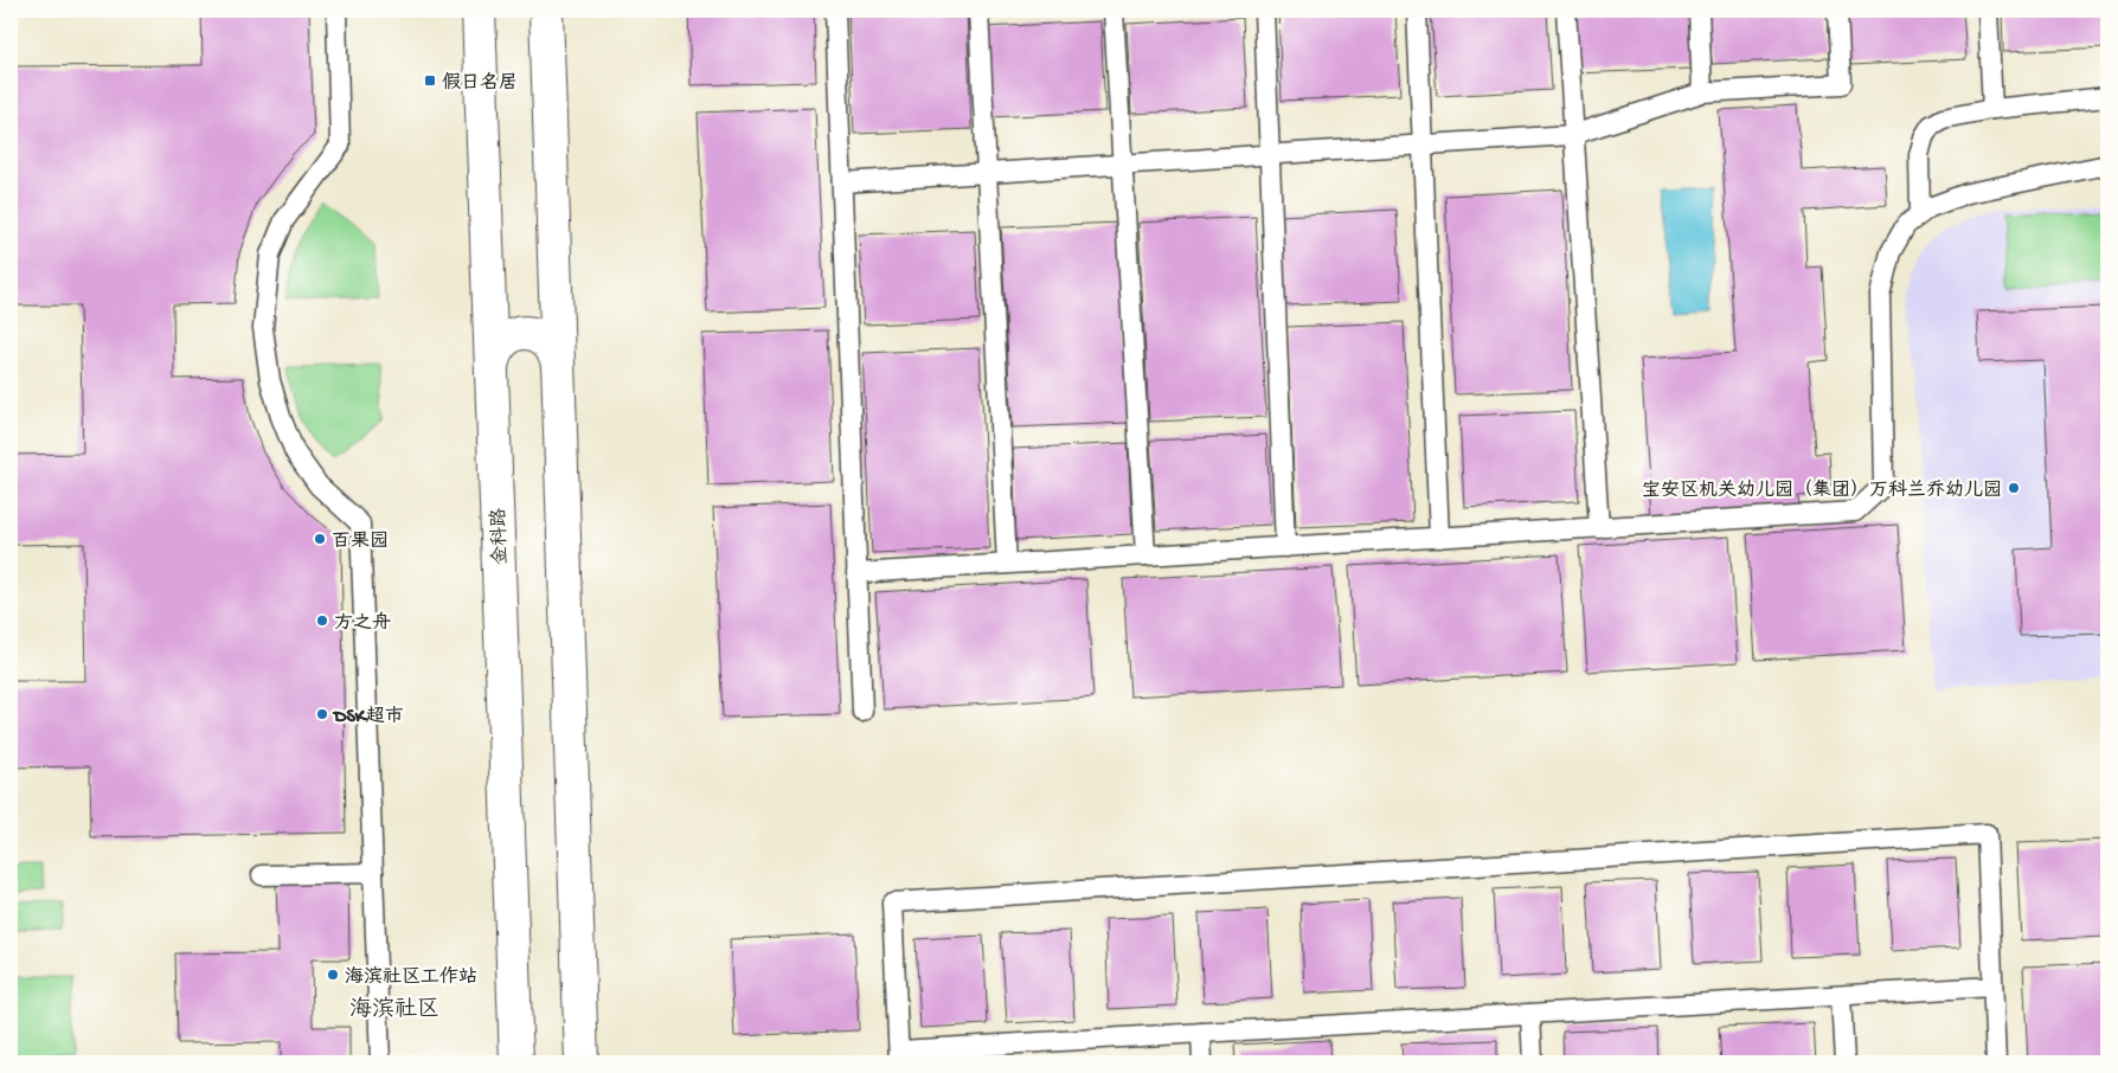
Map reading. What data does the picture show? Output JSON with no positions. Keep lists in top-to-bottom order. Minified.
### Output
{"streets":{"main road":["金科路"]},"districts":["海滨社区"],"places":{"transit":["假日名居"],"other":["宝安区机关幼儿园（集团）万科兰乔幼儿园","百果园","方之舟","DSK超市","海滨社区工作站"]}}
